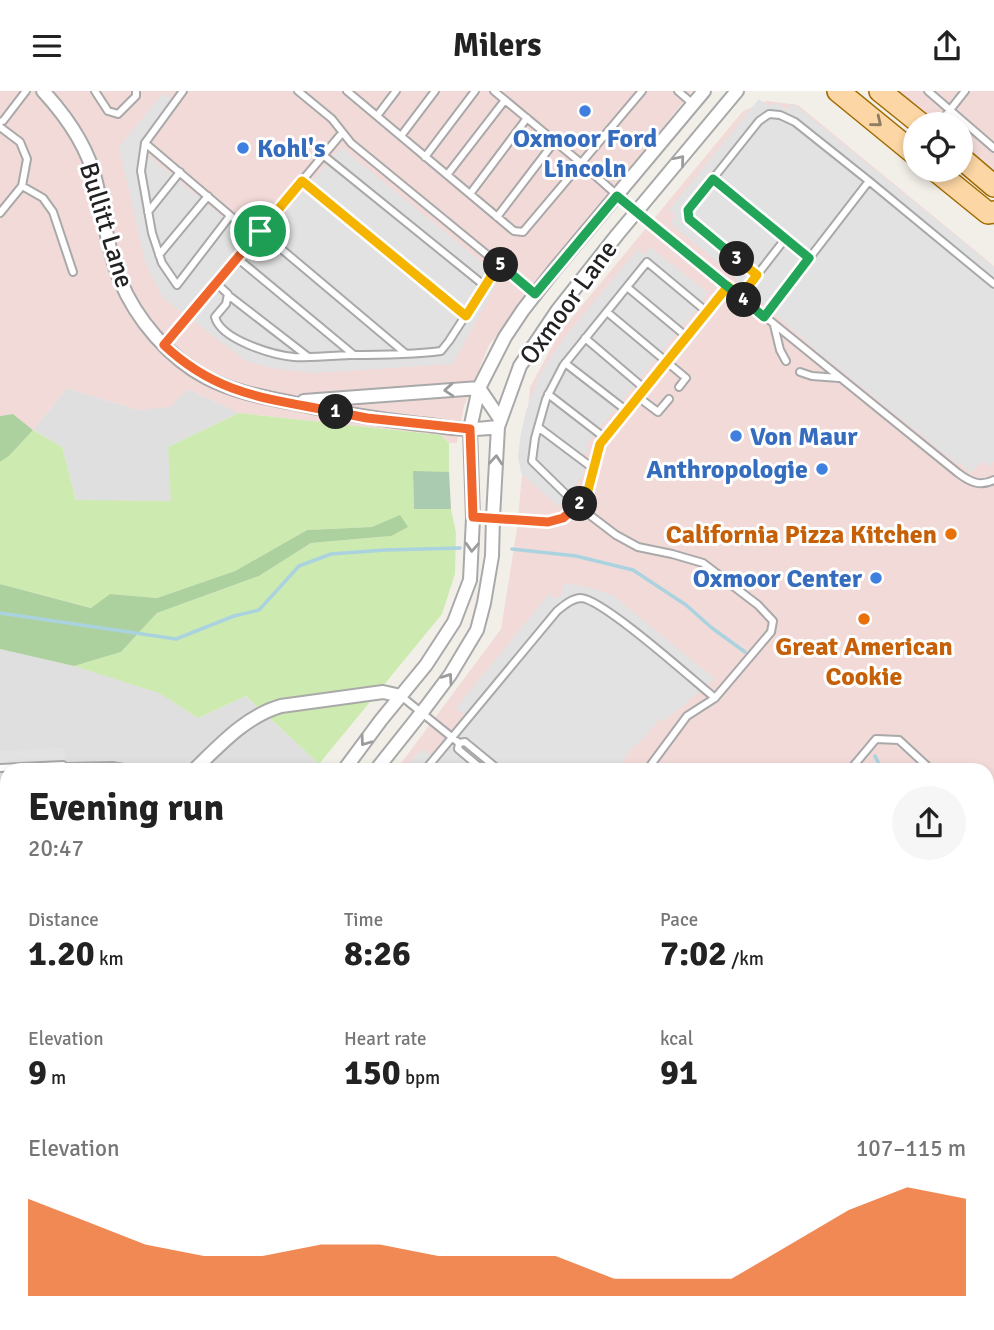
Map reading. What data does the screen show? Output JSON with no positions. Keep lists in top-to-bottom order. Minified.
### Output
{"streets":{"street":["Bullitt Lane","Oxmoor Lane"]},"crossings":[["Bullitt Lane","Oxmoor Lane"]],"places":["Oxmoor Ford Lincoln","Kohl's","Von Maur","Anthropologie","California Pizza Kitchen","Oxmoor Center","Great American Cookie"],"page":{"header":"Milers","pins":["3","5","4","1","2"],"heading":["Evening run","20:47"],"stats":[["Distance","1.20 km"],["Time","8:26"],["Pace","7:02 /km"],["Elevation","9 m"],["Heart rate","150 bpm"],["kcal","91"]],"chart":["Elevation","107–115 m"]}}
